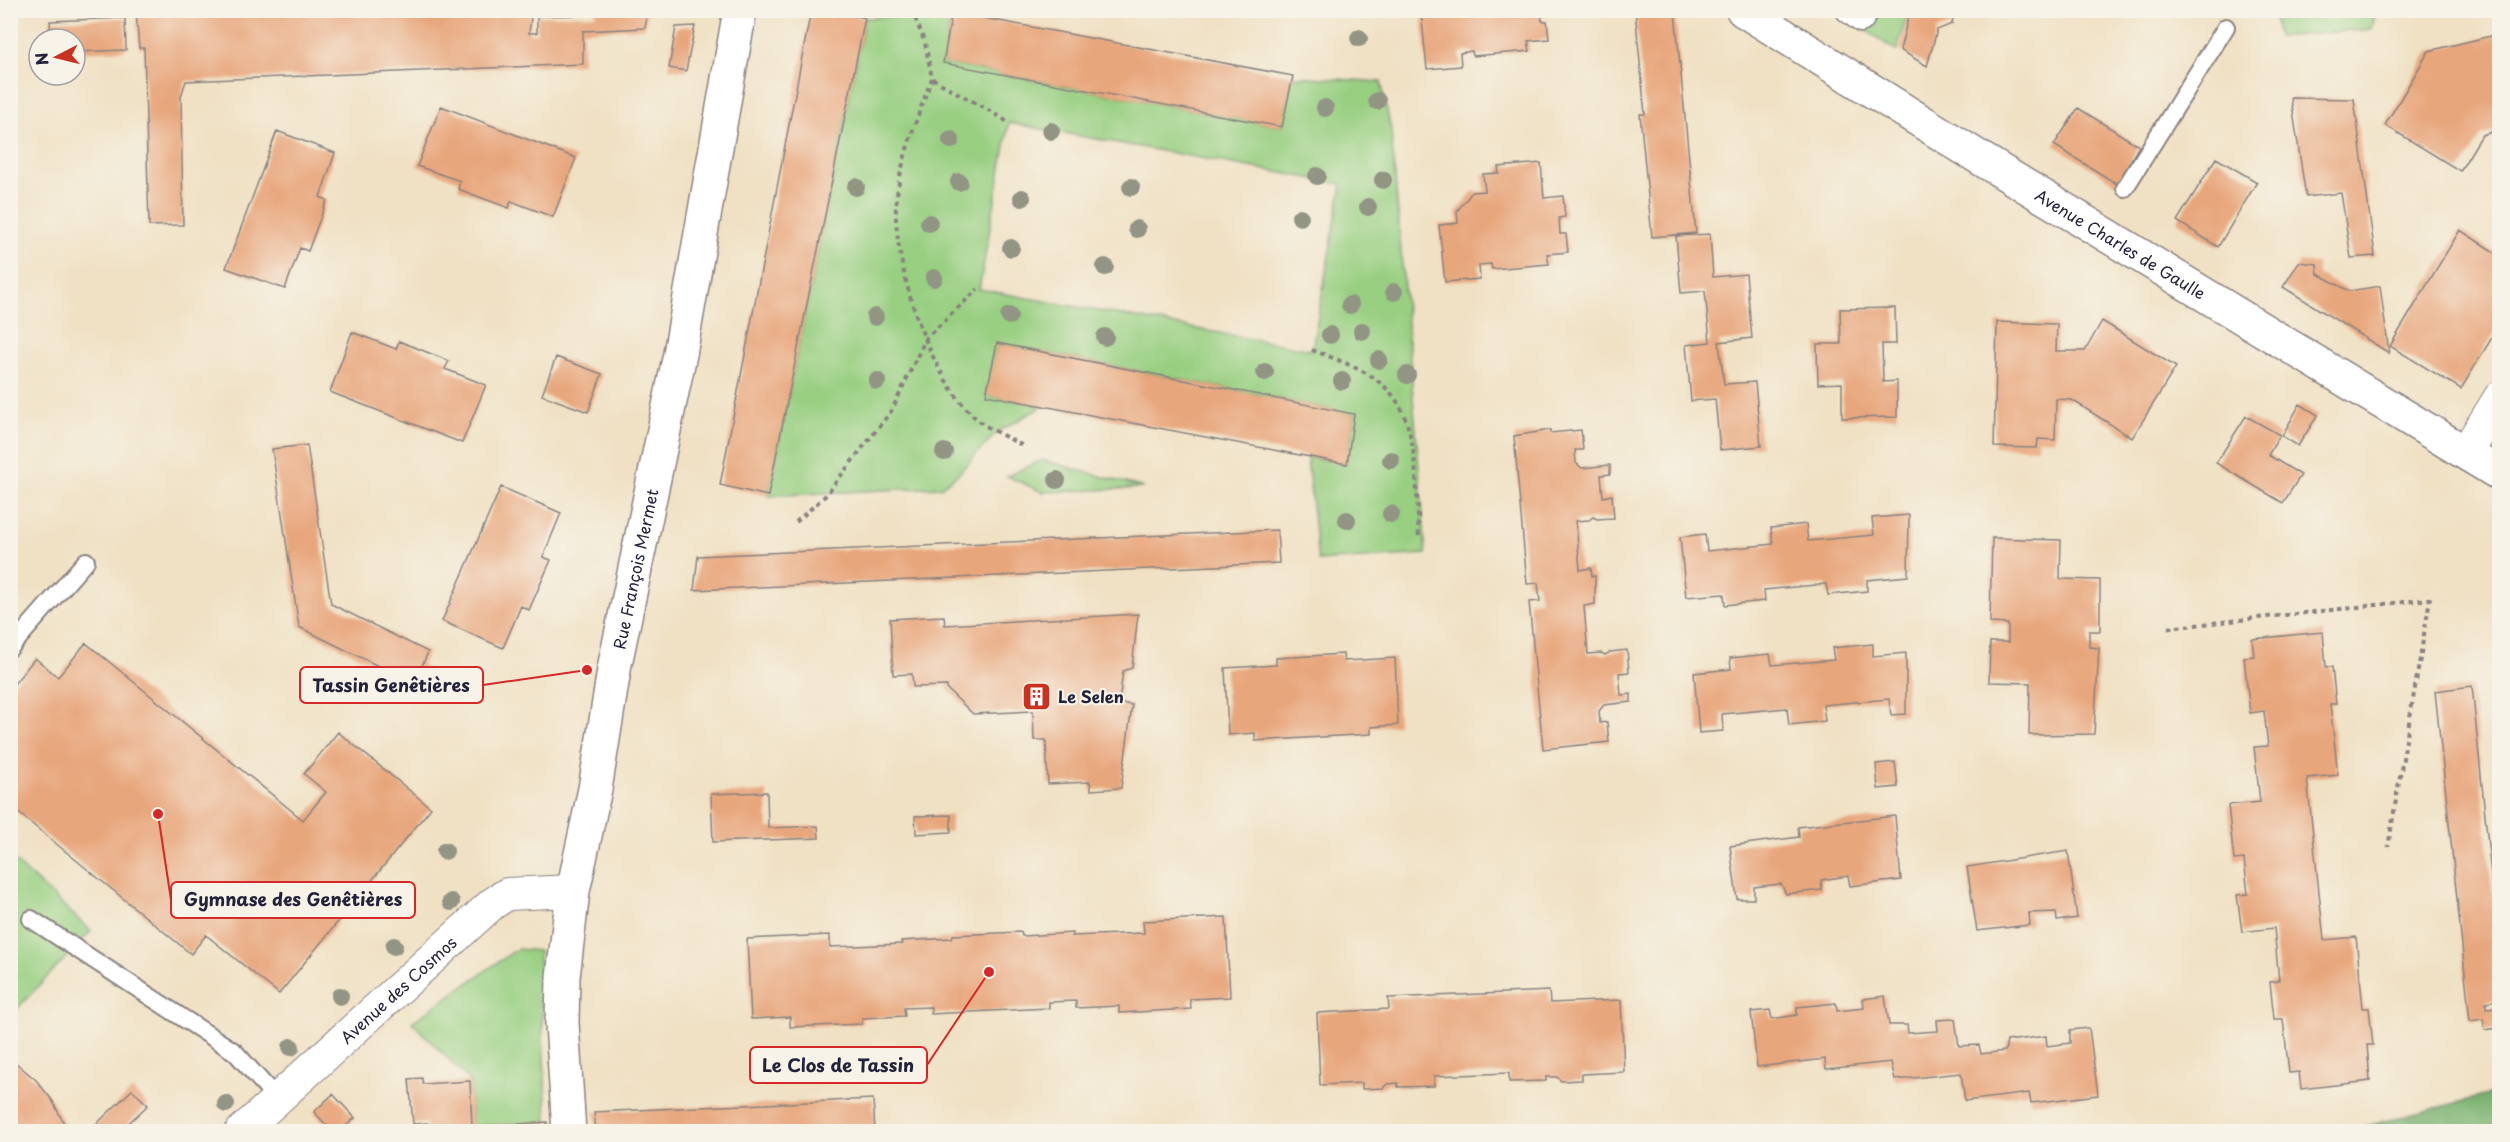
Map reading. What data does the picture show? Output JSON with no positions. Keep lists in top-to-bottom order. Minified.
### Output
{"streets":{"main road":["Avenue Charles de Gaulle","Rue François Mermet"],"street":["Avenue des Cosmos"]},"crossings":[["Rue François Mermet","Avenue des Cosmos"]],"places":{"other":["Tassin Genêtières","Gymnase des Genêtières","Le Clos de Tassin"],"building":["Le Selen"]},"north":"left"}
